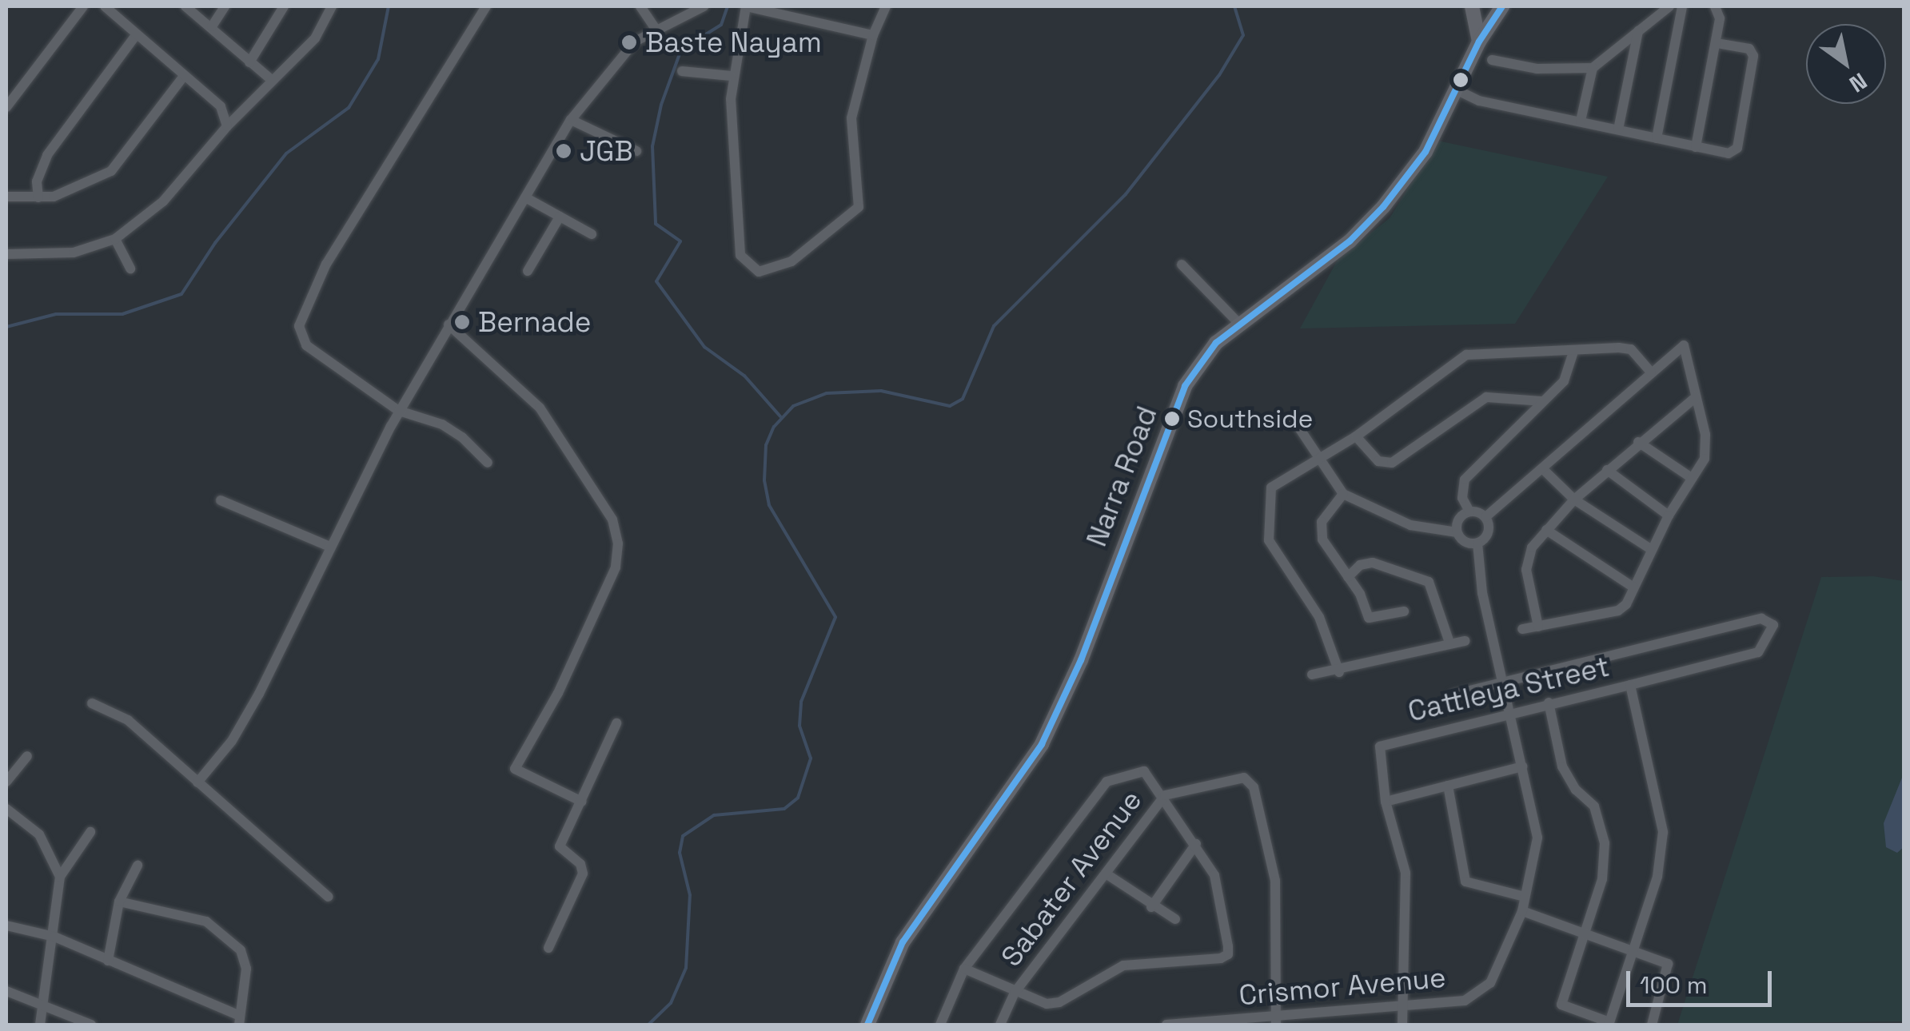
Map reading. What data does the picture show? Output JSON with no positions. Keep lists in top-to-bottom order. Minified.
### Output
{"streets":{"street":["Narra Road","Cattleya Street","Sabater Avenue","Crismor Avenue"]},"crossings":[["Cattleya Street","Crismor Avenue"],["Sabater Avenue","Crismor Avenue"]],"places":["Baste Nayam","JGB","Bernade","Southside"],"scale_bar":"100 m","north":"bottom right"}
